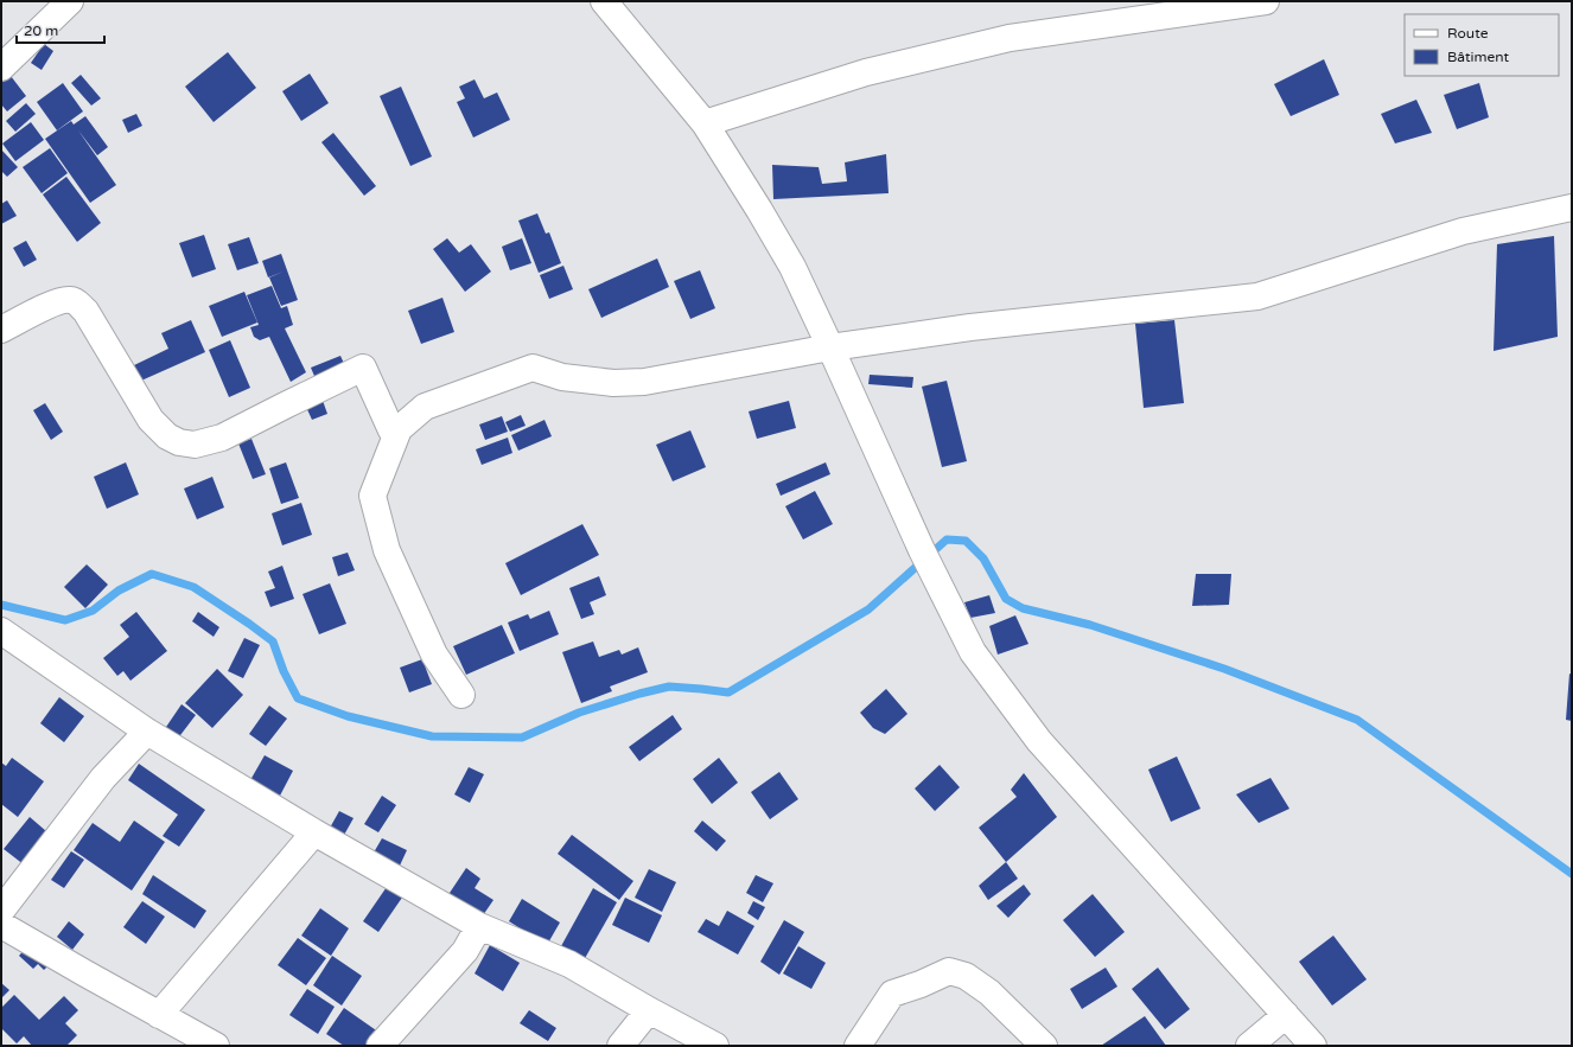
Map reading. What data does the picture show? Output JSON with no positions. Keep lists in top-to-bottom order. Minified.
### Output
{"legend":["Route","Bâtiment"],"scale_bar":"20 m"}
